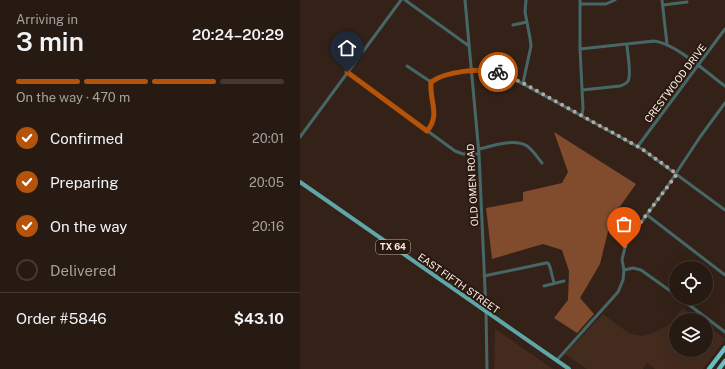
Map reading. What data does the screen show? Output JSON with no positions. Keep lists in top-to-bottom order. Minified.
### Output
{"streets":{"main road":["TX 64","EAST FIFTH STREET"],"street":["CRESTWOOD DRIVE","OLD OMEN ROAD"]},"crossings":[["OLD OMEN ROAD","EAST FIFTH STREET"]],"page":{"heading":["3 min","Arriving in","20:24–20:29"],"panel":["Order #5846","$43.10"],"bar":"On the way · 470 m","list":[["Confirmed","20:01"],["Preparing","20:05"],["On the way","20:16"],"Delivered"]}}
